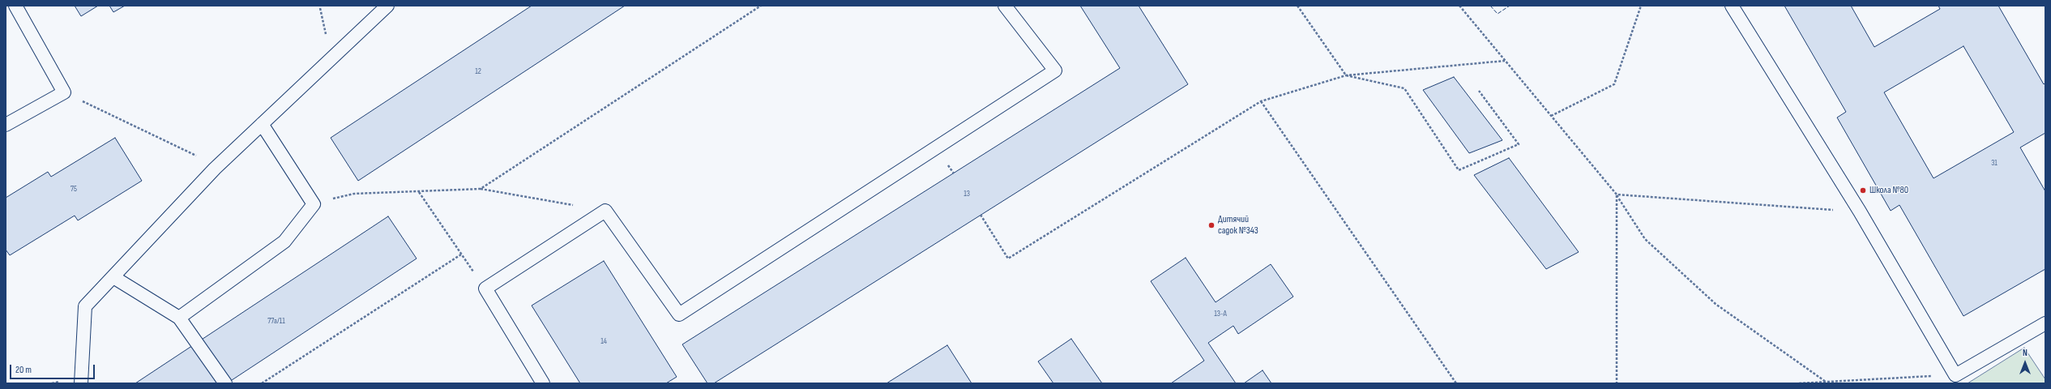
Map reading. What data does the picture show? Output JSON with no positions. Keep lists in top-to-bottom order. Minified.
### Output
{"places":["Школа №80","Дитячий садок №343"],"house_numbers":["12","31","75","13","13-А","77а/11","14"],"scale_bar":"20 m","north":"top"}
